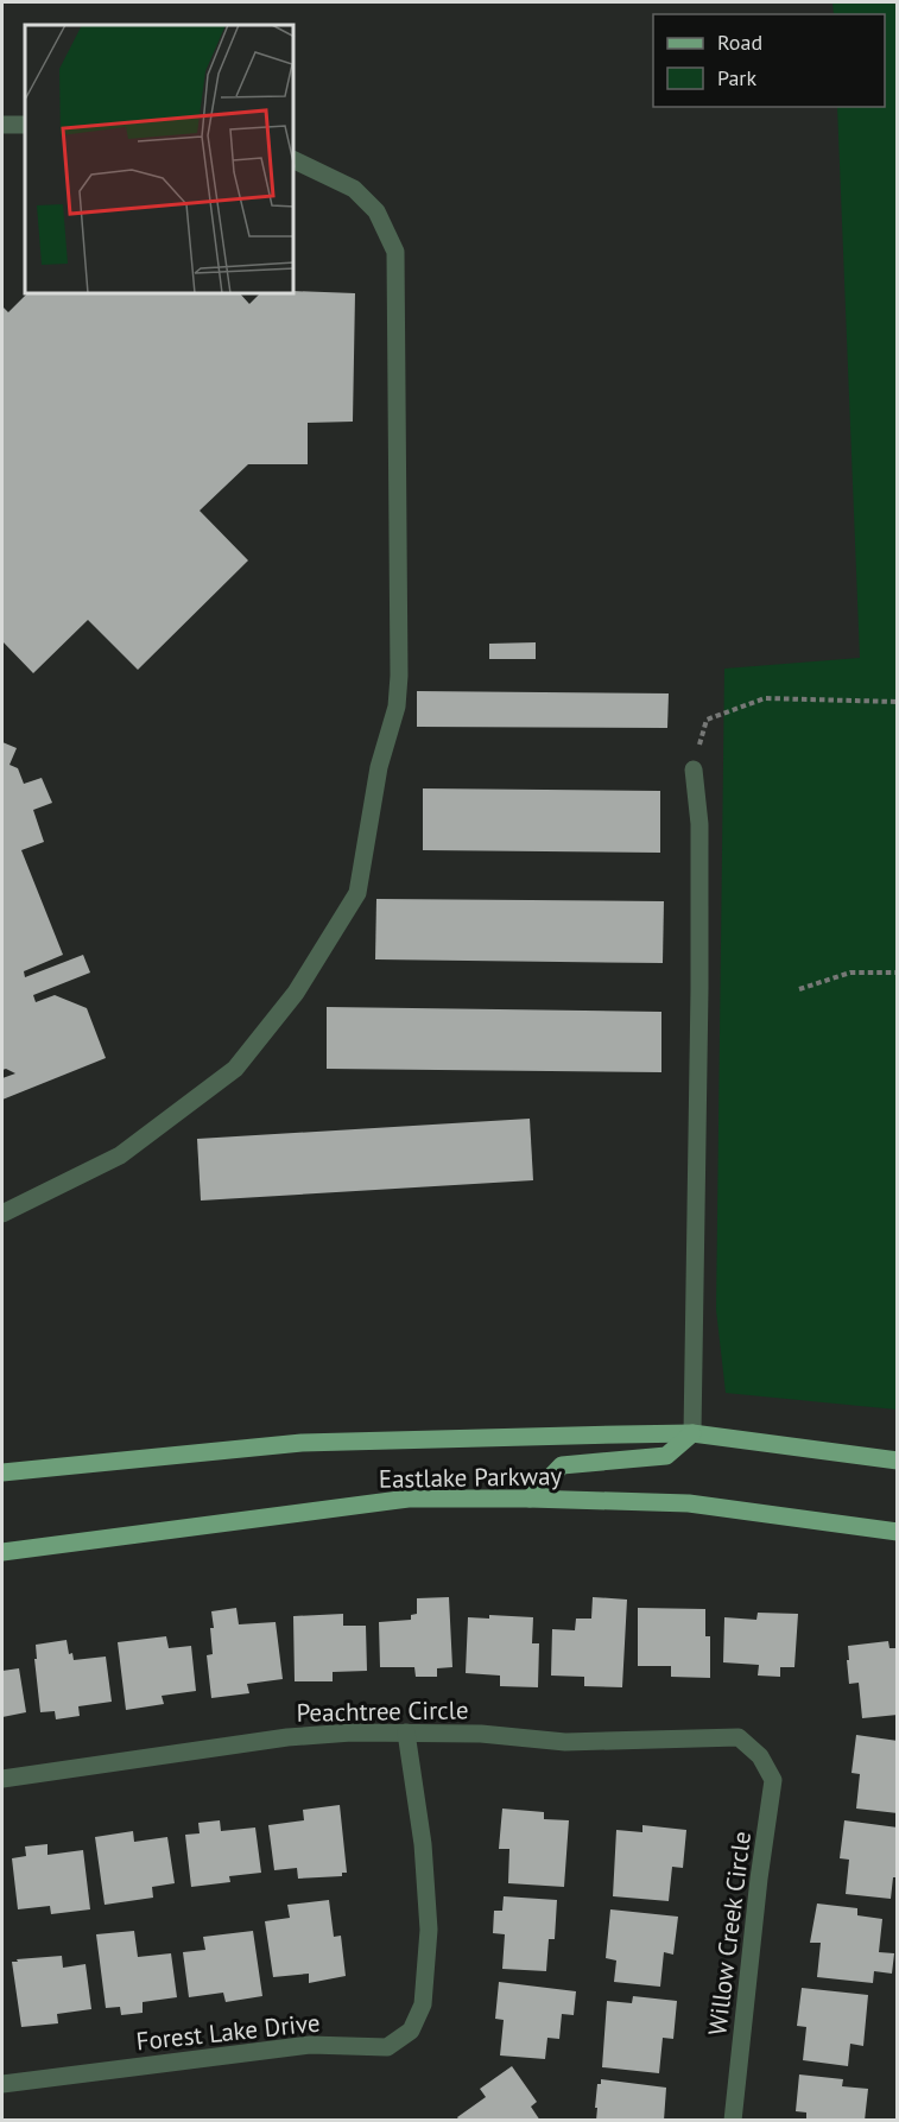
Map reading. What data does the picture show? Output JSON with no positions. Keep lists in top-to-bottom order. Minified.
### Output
{"streets":{"main road":["Eastlake Parkway"],"street":["Peachtree Circle","Willow Creek Circle","Forest Lake Drive"]},"crossings":[["Peachtree Circle","Willow Creek Circle"],["Peachtree Circle","Forest Lake Drive"]],"legend":["Road","Park"]}
